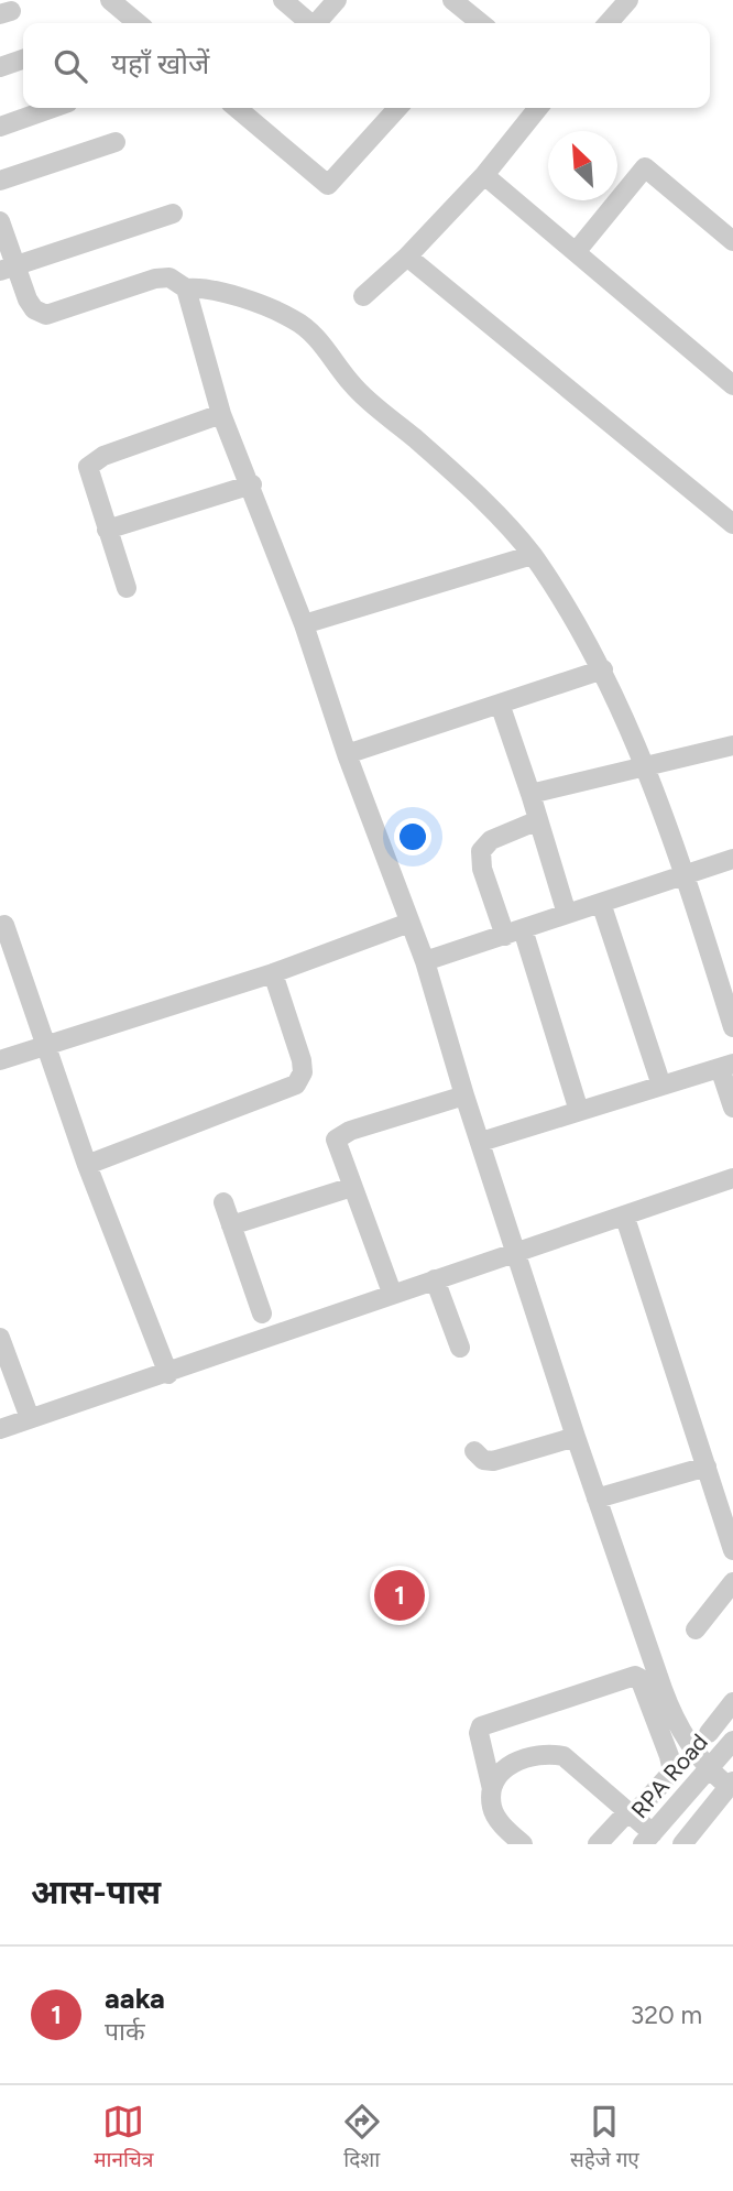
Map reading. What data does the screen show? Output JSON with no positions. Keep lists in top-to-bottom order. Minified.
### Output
{"streets":{"street":["RPA Road"]},"north":"top left","page":{"search":"यहाँ खोजें","pins":"1","heading":"आस-पास","list":[{"mark":"1","name":"aaka","note":"पार्क","value":"320 m"}],"nav":["मानचित्र","दिशा","सहेजे गए"]}}
